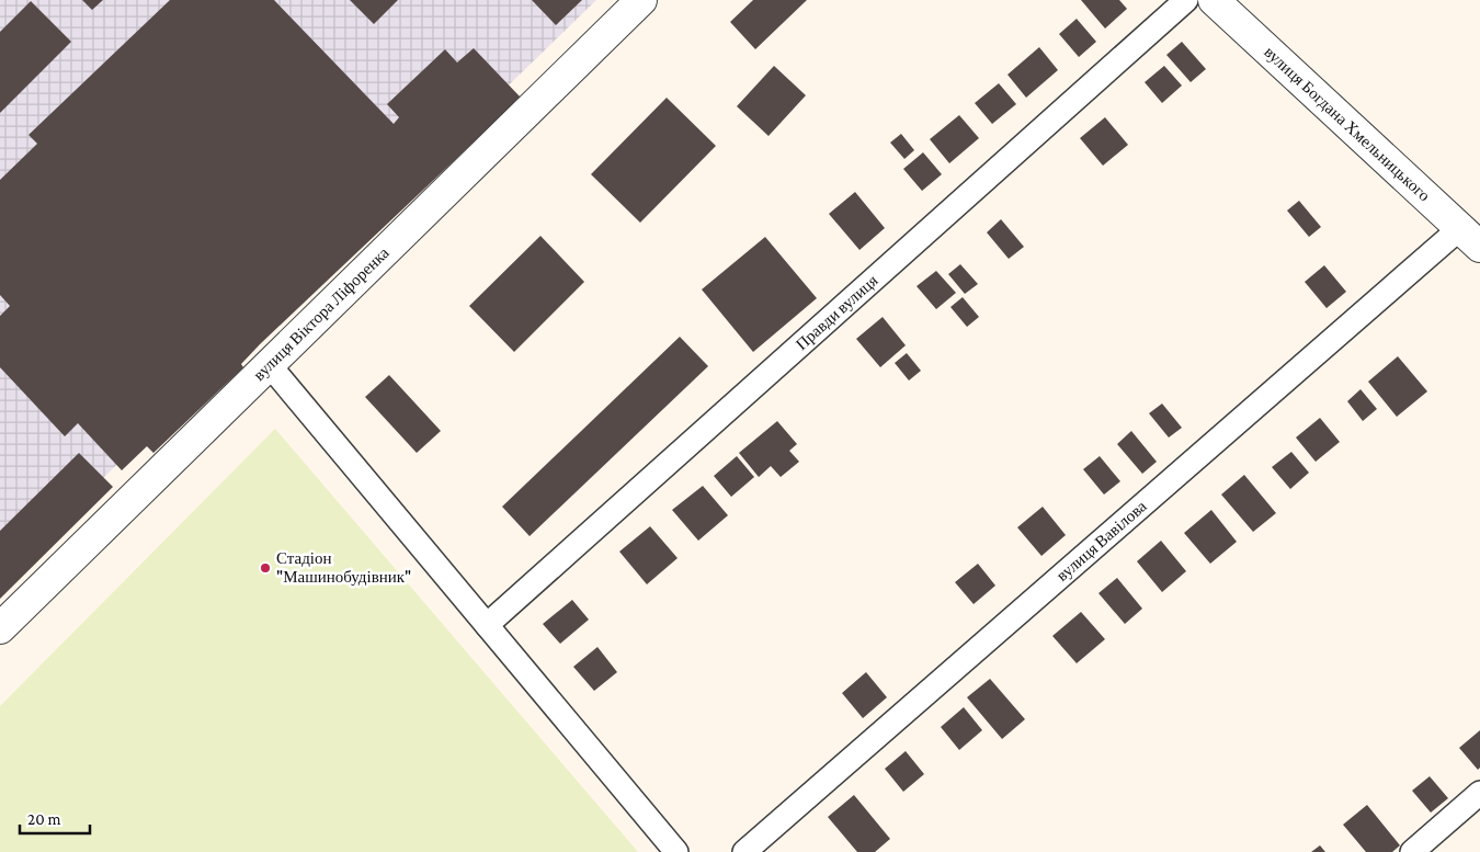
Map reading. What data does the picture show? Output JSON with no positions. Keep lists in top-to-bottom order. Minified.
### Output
{"streets":{"street":["вулиця Богдана Хмельницького","Правди вулиця","вулиця Віктора Ліфоренка","вулиця Вавілова"]},"crossings":[["вулиця Богдана Хмельницького","вулиця Вавілова"]],"places":["Стадіон \"Машинобудівник\""],"scale_bar":"20 m"}
